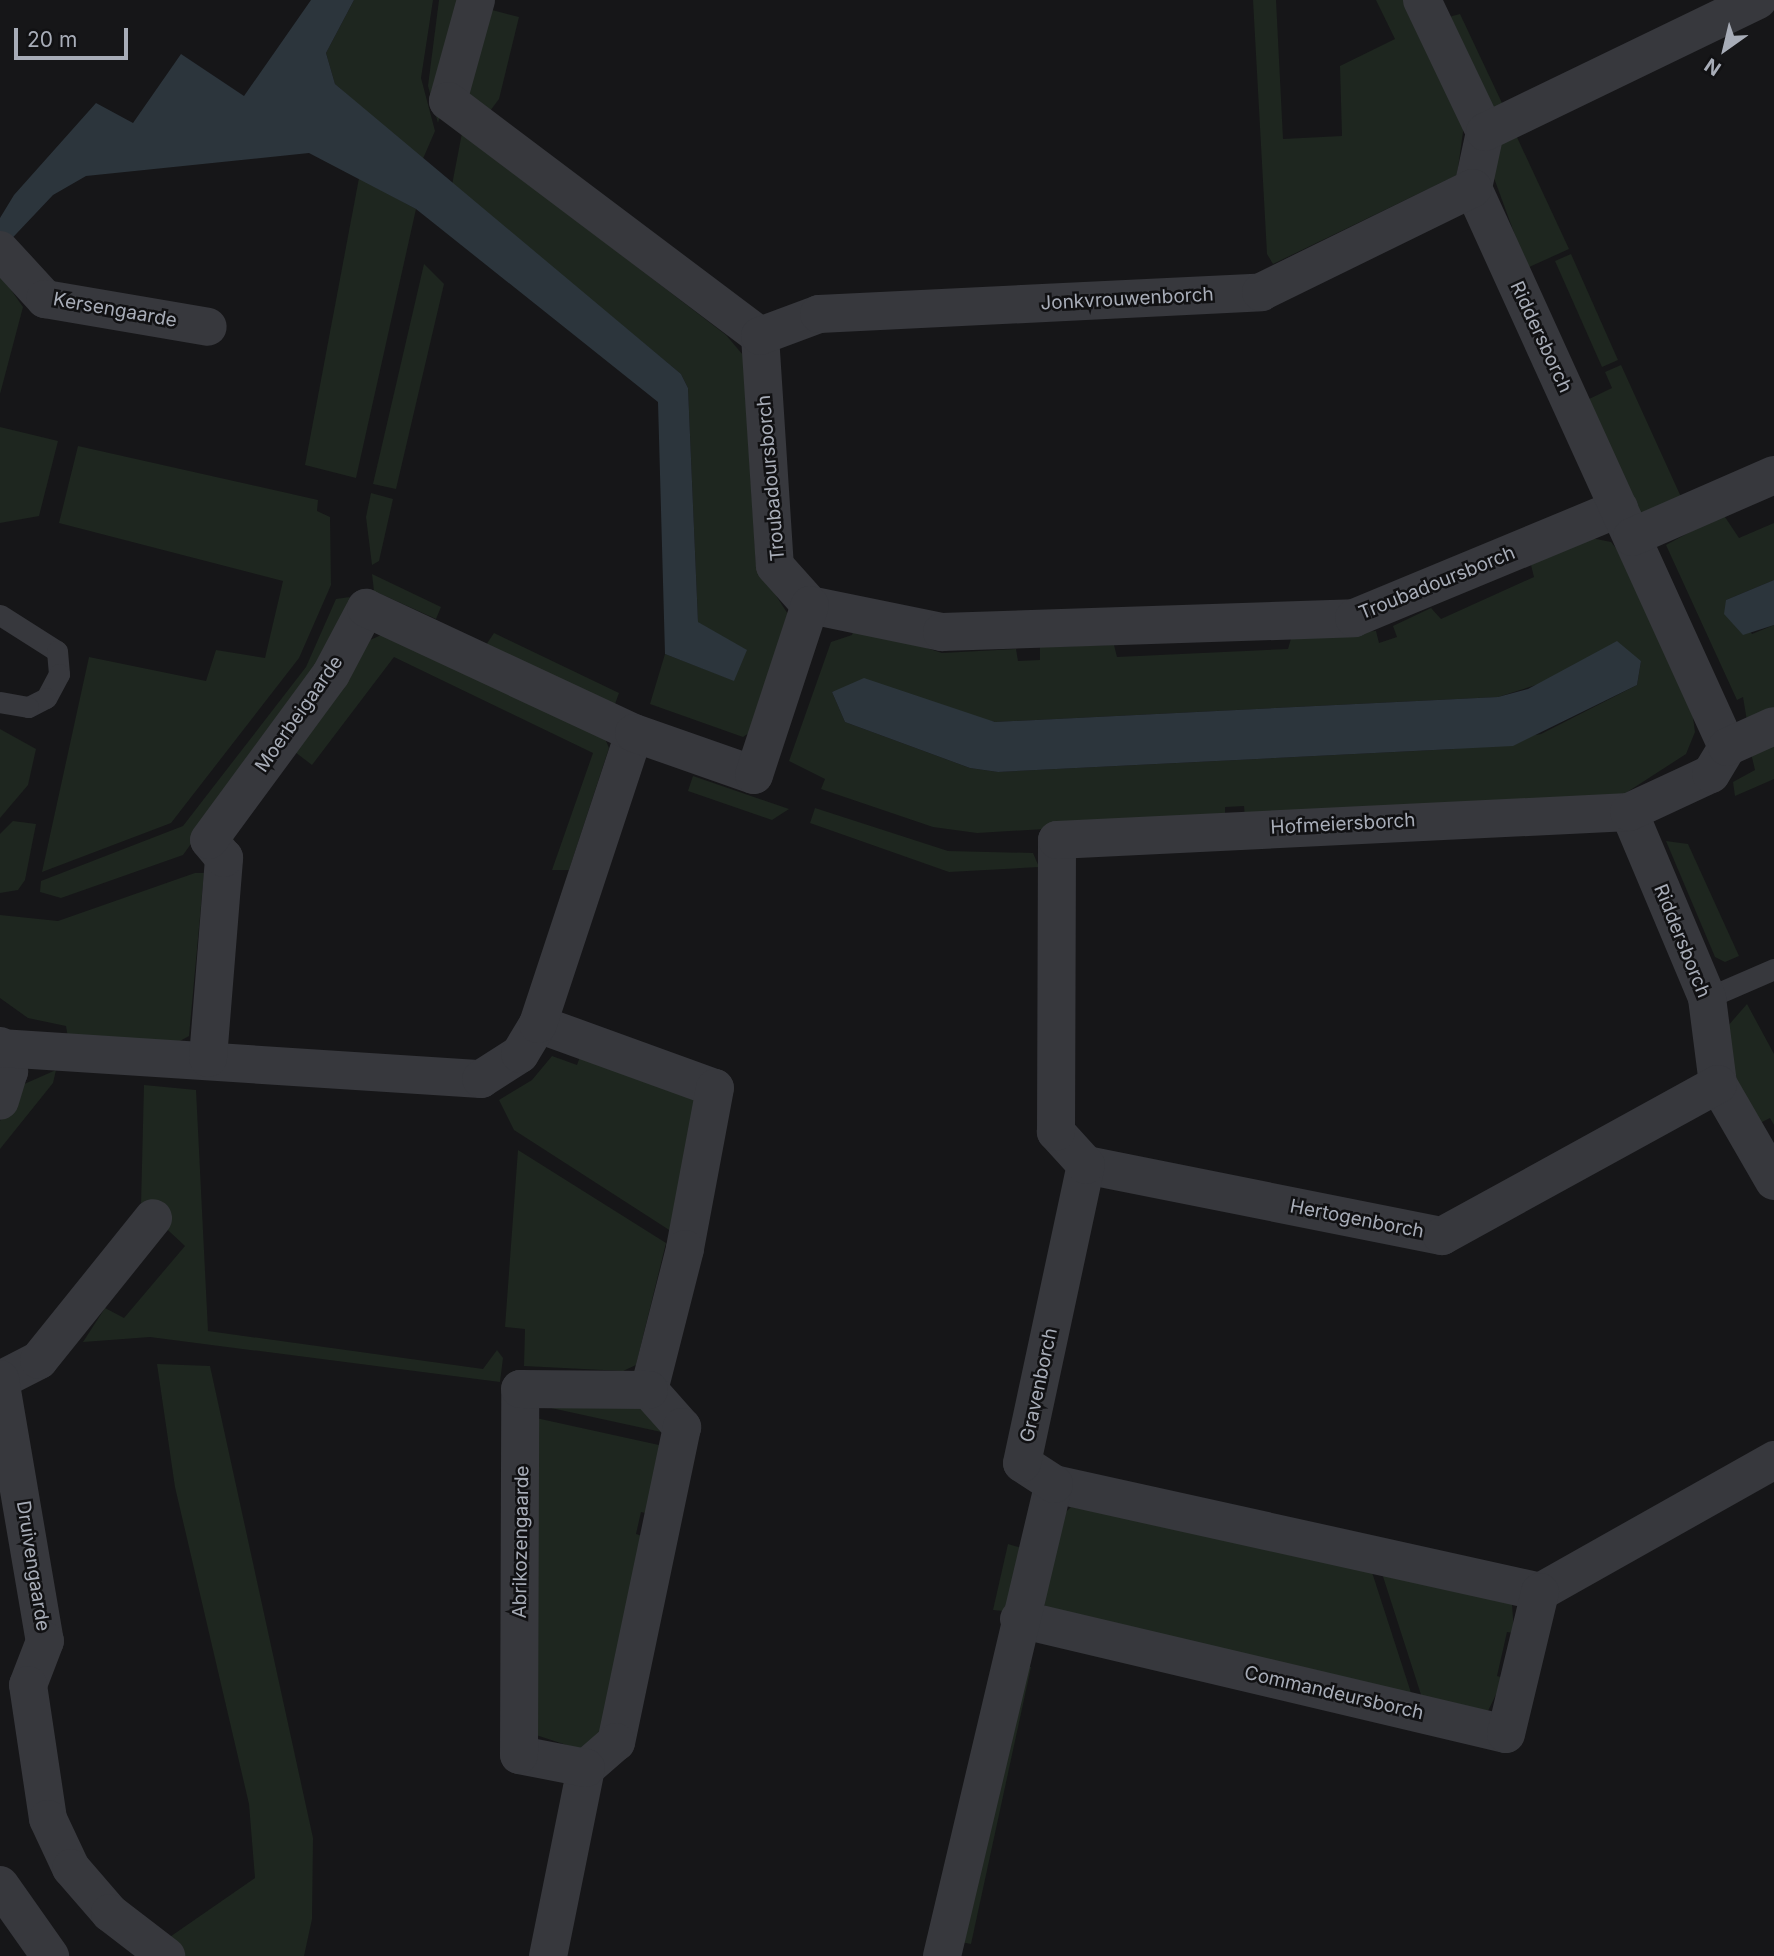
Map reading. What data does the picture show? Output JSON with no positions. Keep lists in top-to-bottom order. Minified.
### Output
{"streets":{"street":["Jonkvrouwenborch","Kersengaarde","Riddersborch","Troubadoursborch","Moerbeigaarde","Hofmeiersborch","Hertogenborch","Gravenborch","Abrikozengaarde","Druivengaarde","Commandeursborch"]},"crossings":[["Jonkvrouwenborch","Riddersborch"],["Jonkvrouwenborch","Troubadoursborch"],["Riddersborch","Troubadoursborch"],["Riddersborch","Hofmeiersborch"],["Riddersborch","Hertogenborch"],["Troubadoursborch","Moerbeigaarde"],["Hofmeiersborch","Hertogenborch"],["Hofmeiersborch","Gravenborch"],["Hertogenborch","Gravenborch"]],"scale_bar":"20 m","north":"bottom left"}
